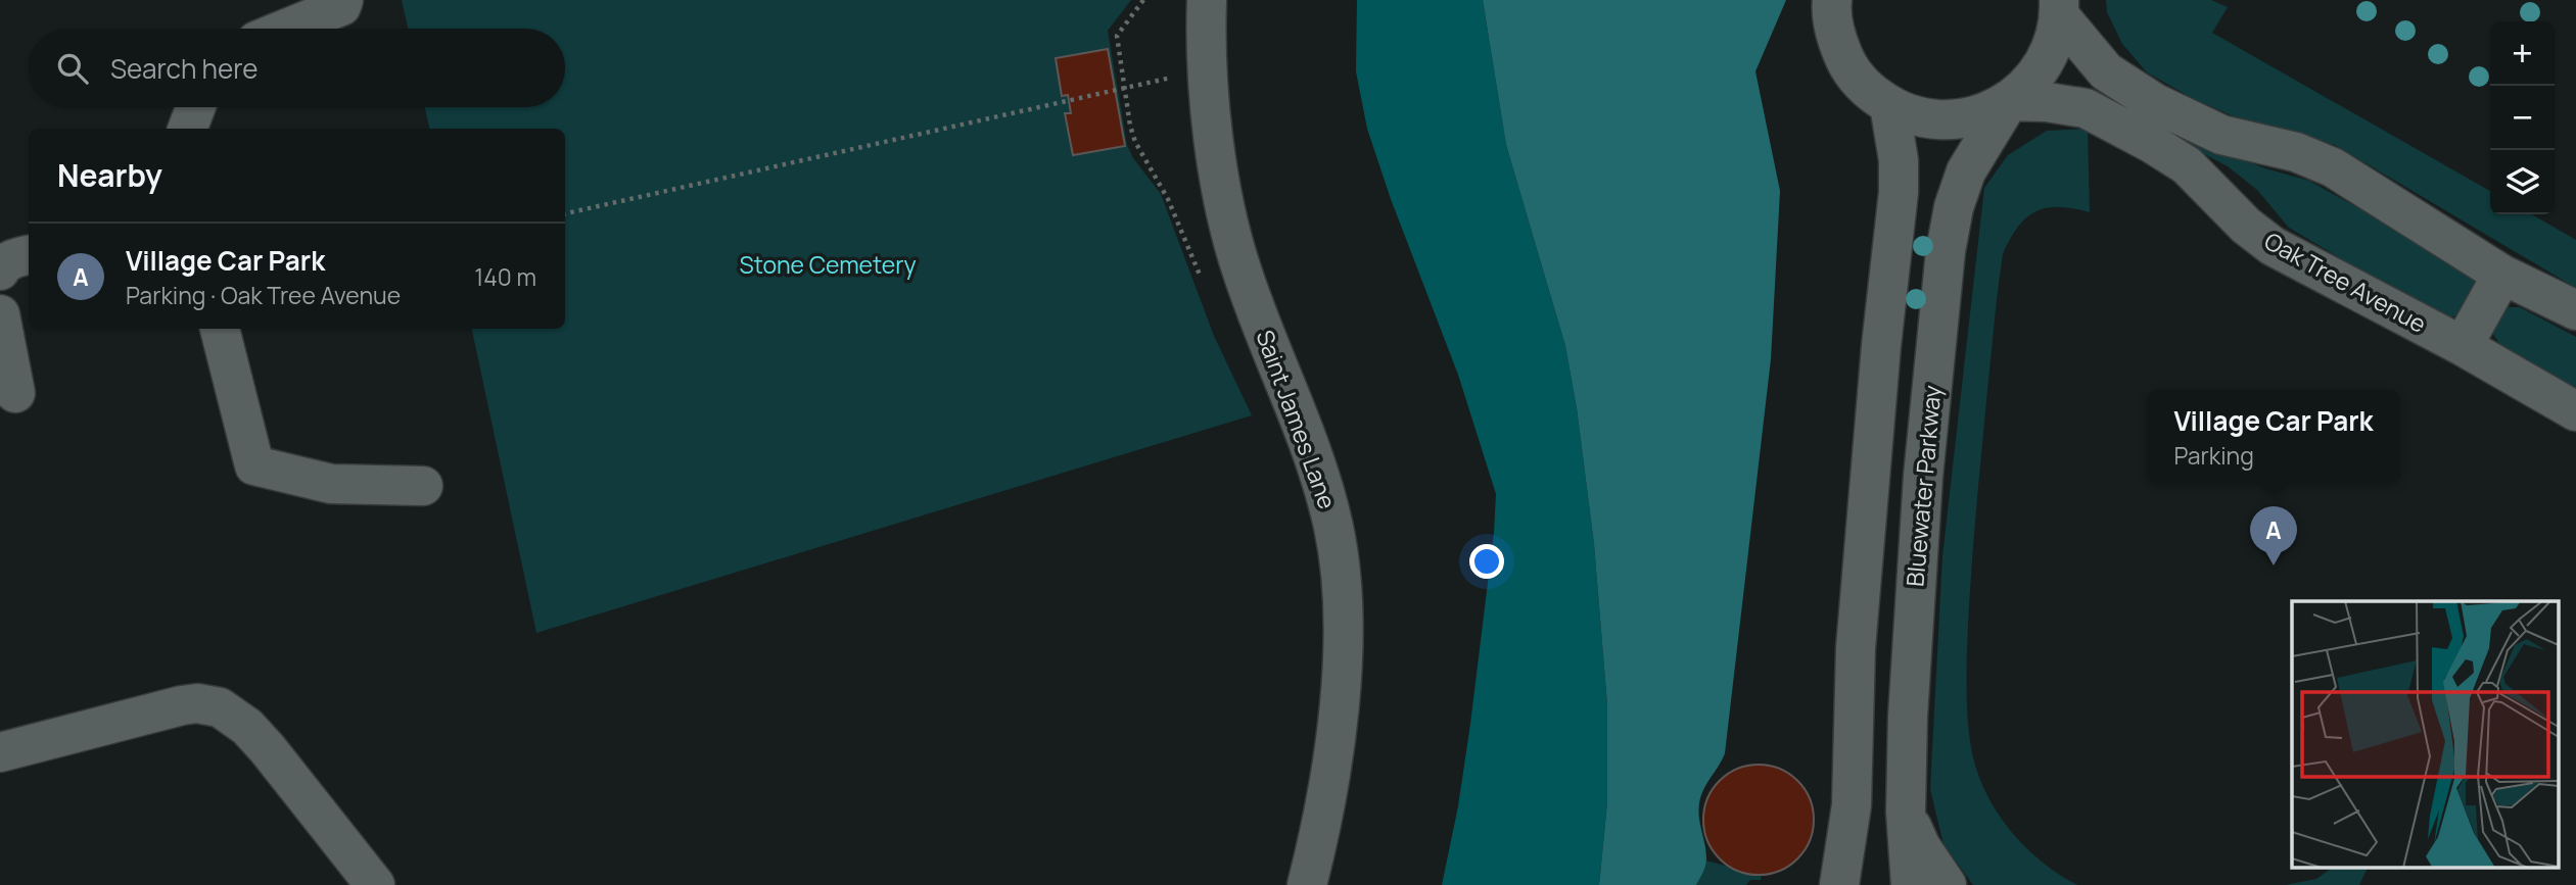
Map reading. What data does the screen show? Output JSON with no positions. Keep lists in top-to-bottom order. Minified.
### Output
{"streets":{"street":["Oak Tree Avenue","Saint James Lane","Bluewater Parkway"]},"crossings":[["Oak Tree Avenue","Bluewater Parkway"]],"parks":["Stone Cemetery"],"page":{"map_buttons":["+","−"],"search":"Search here","heading":"Nearby","list":[{"mark":"A","name":"Village Car Park","note":"Parking · Oak Tree Avenue","value":"140 m"}],"popup":["Village Car Park","Parking"],"pins":"A"}}
